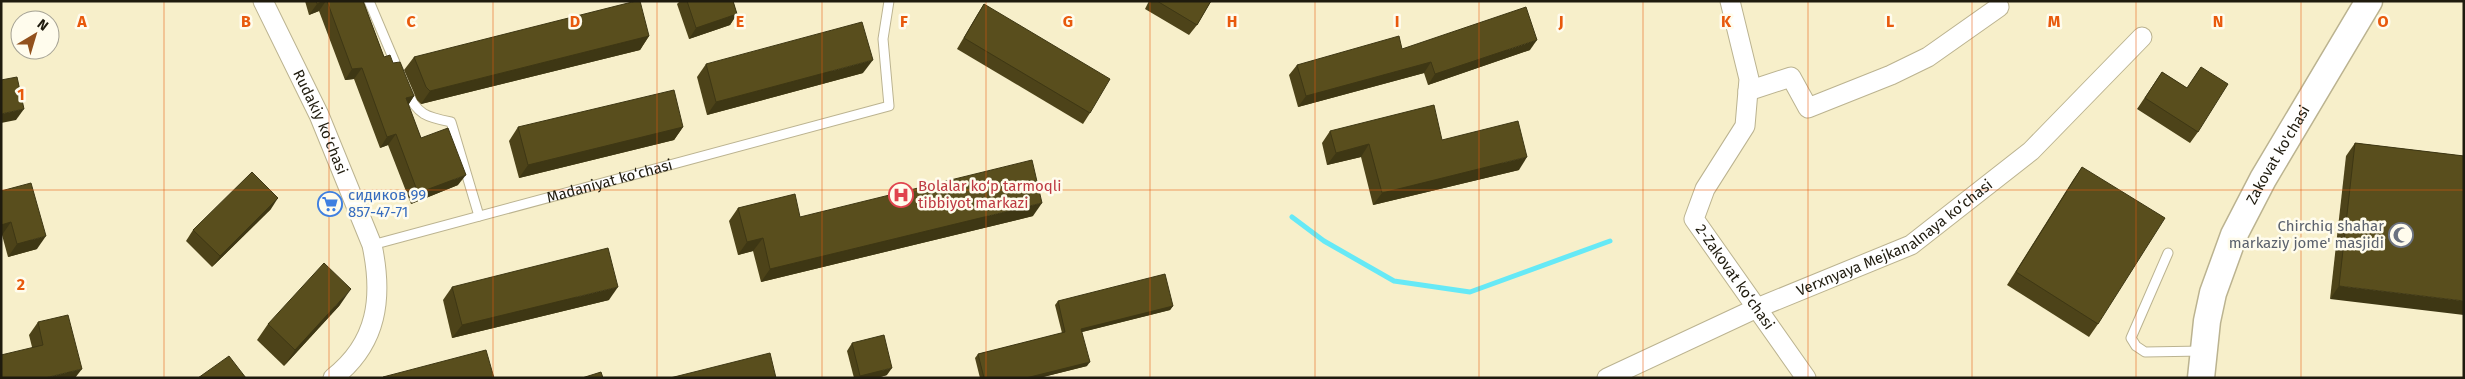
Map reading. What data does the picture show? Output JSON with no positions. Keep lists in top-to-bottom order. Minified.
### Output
{"streets":{"main road":["Zakovat ko'chasi"],"street":["Rudakiy ko‘chasi","Verxnyaya Mejkanalnaya ko‘chasi","2-Zakovat ko‘chasi"],"lane":["Madaniyat ko‘chasi"]},"crossings":[["Rudakiy ko‘chasi","Madaniyat ko‘chasi"],["Verxnyaya Mejkanalnaya ko‘chasi","2-Zakovat ko‘chasi"]],"places":{"hospital":["Bolalar ko‘p tarmoqli tibbiyot markazi"],"supermarket":["сидиков 99 857-47-71"],"mosque":["Chirchiq shahar markaziy jome' masjidi"]},"north":"top right","grid":{"columns":["A","B","C","D","E","F","G","H","I","J","K","L","M","N","O"],"rows":["1","2"]}}
